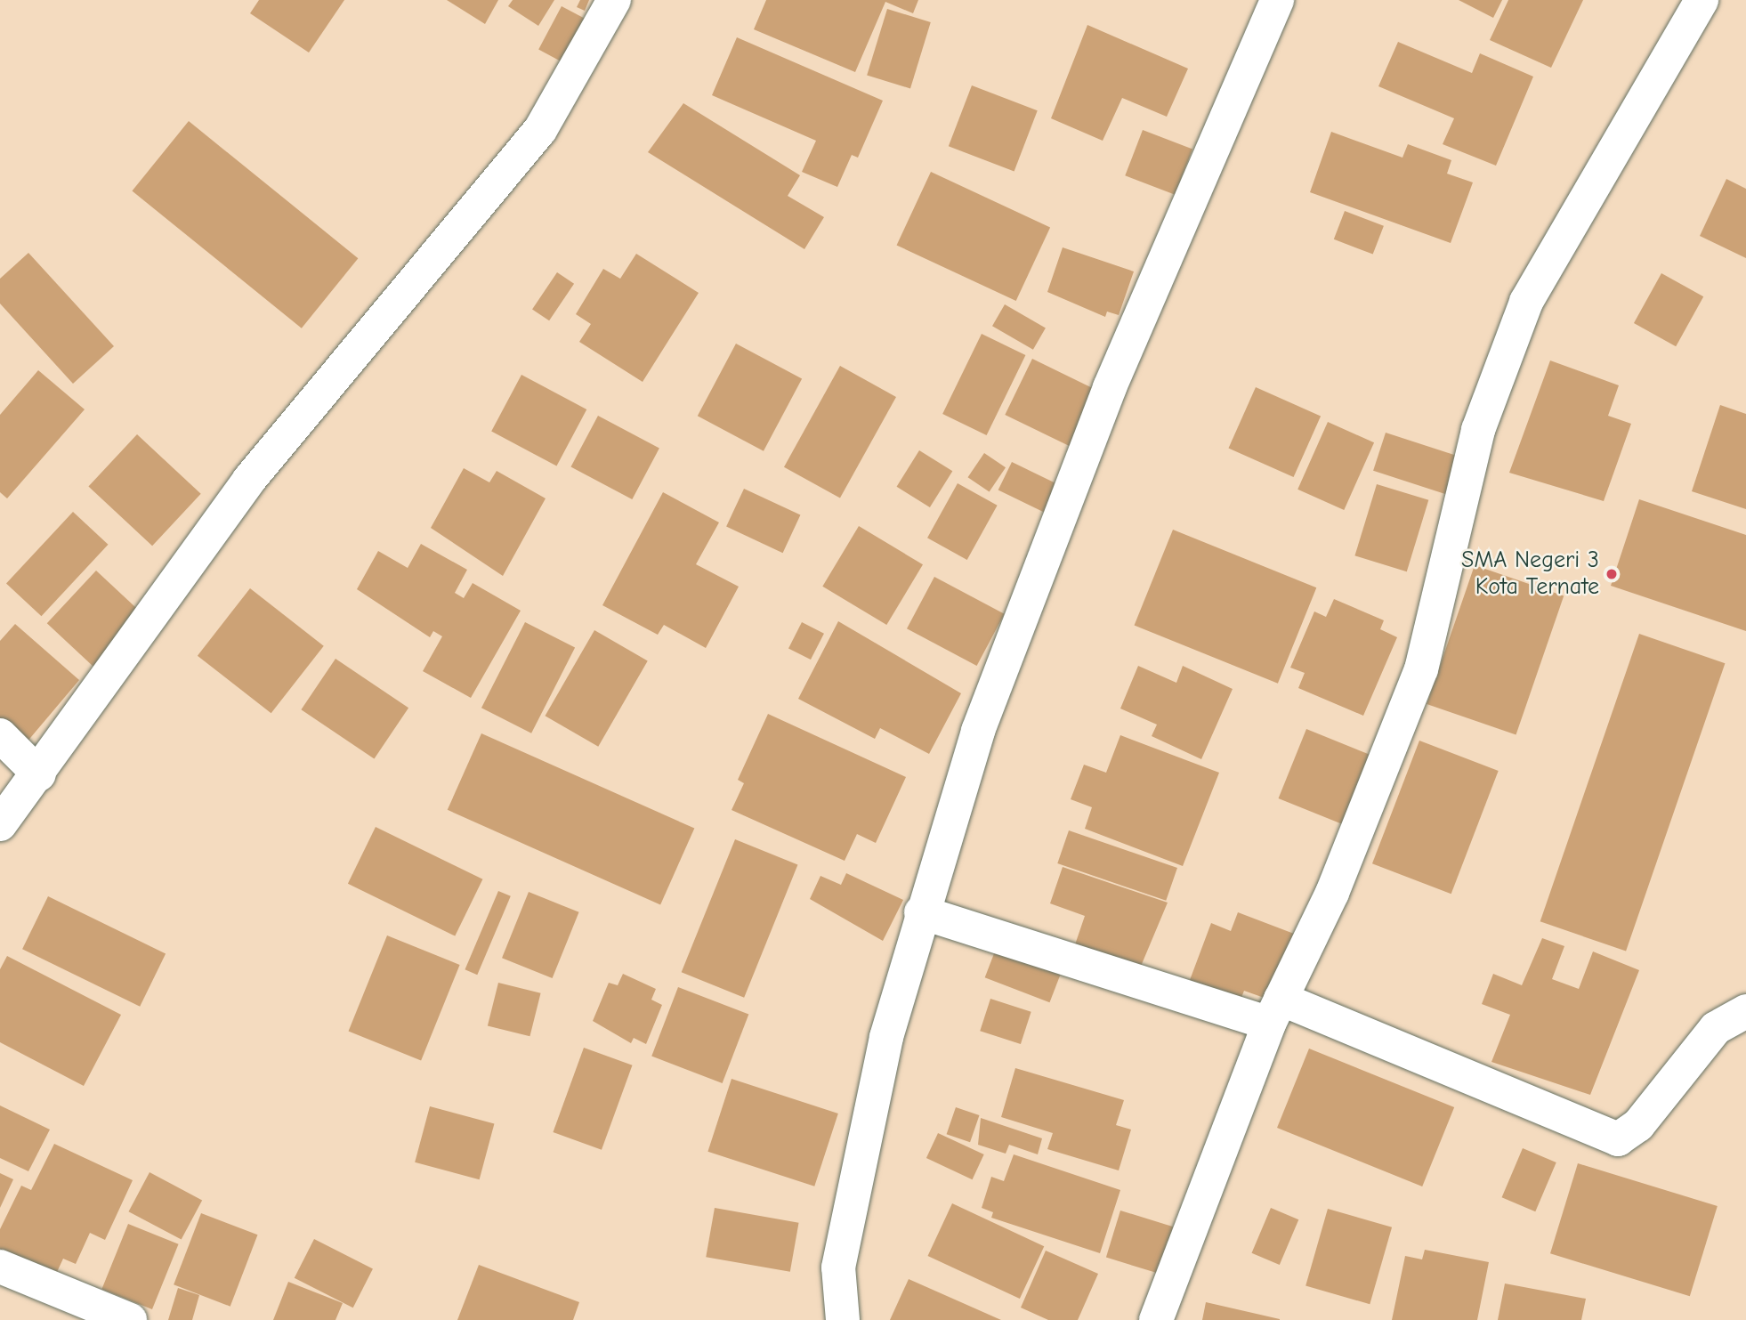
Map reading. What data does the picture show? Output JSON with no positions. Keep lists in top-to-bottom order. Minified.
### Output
{"places":["SMA Negeri 3 Kota Ternate"]}
